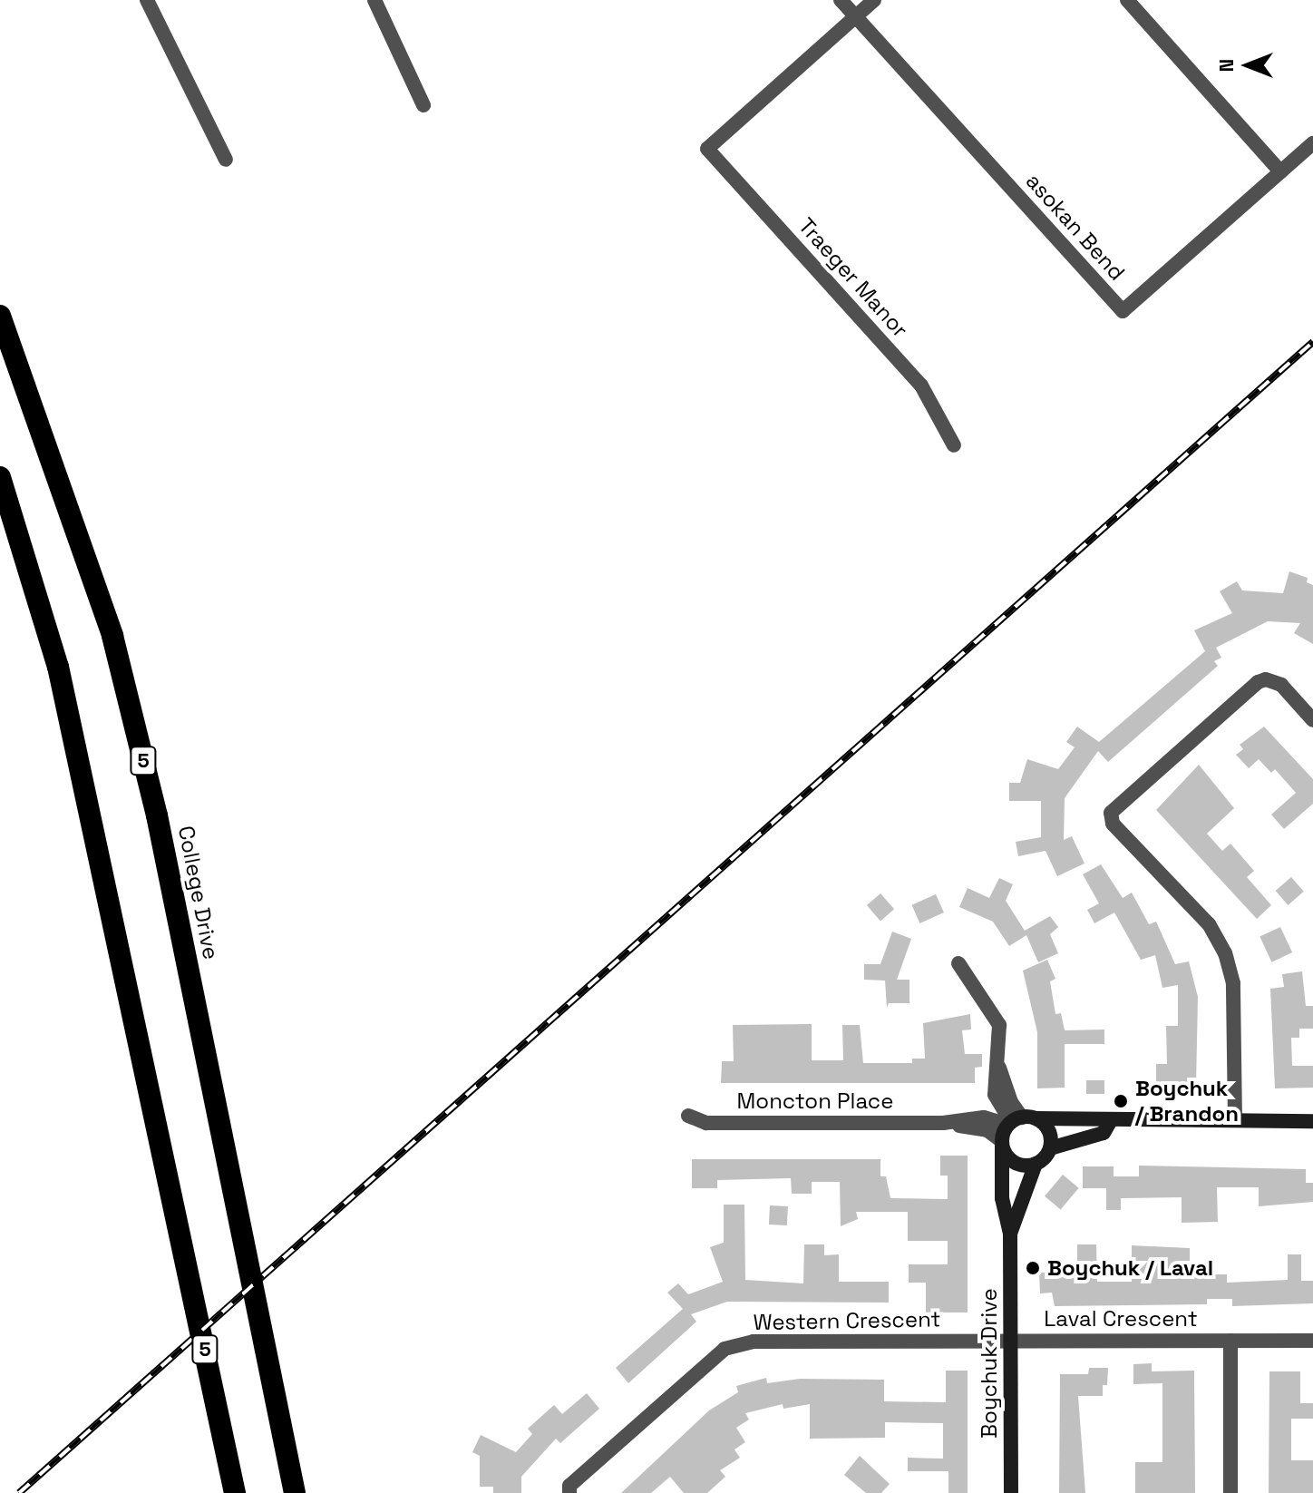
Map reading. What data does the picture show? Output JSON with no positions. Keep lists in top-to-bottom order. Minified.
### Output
{"streets":{"highway":["5","College Drive"],"street":["asokan Bend","Traeger Manor","Moncton Place","Laval Crescent","Western Crescent","Boychuk Drive"]},"crossings":[["asokan Bend","Traeger Manor"],["Moncton Place","Boychuk Drive"],["Laval Crescent","Western Crescent"],["Laval Crescent","Boychuk Drive"],["Western Crescent","Boychuk Drive"]],"places":["Boychuk / Brandon","Boychuk / Laval"],"north":"left"}
